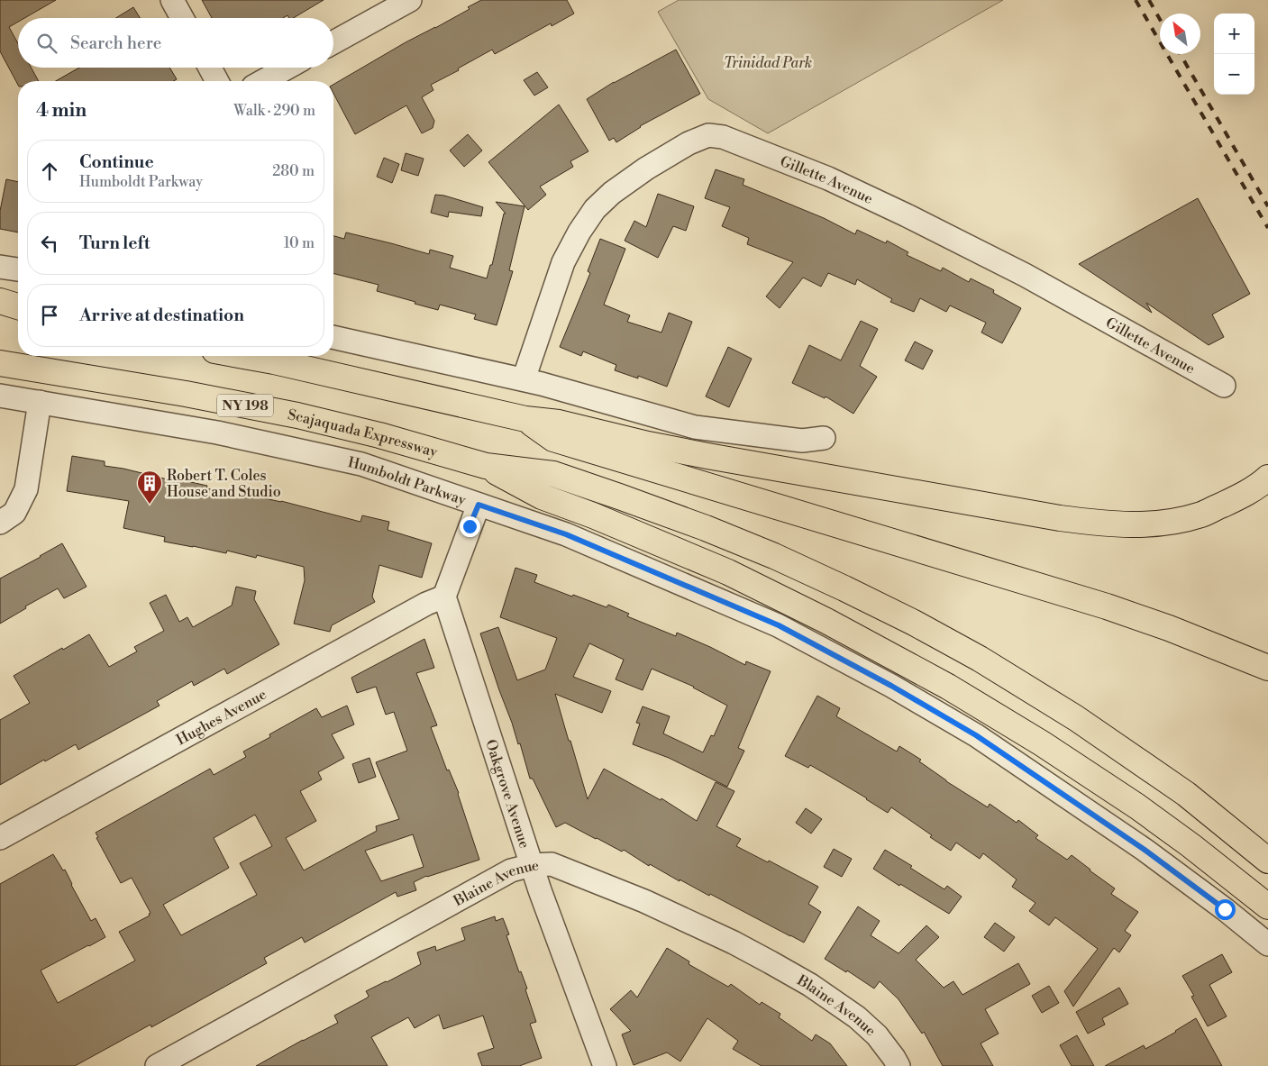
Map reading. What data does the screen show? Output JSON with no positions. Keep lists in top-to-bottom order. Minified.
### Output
{"streets":{"highway":["NY 198","Scajaquada Expressway"],"street":["Gillette Avenue","Humboldt Parkway","Hughes Avenue","Oakgrove Avenue","Blaine Avenue"]},"crossings":[["Hughes Avenue","Oakgrove Avenue"],["Oakgrove Avenue","Blaine Avenue"]],"parks":["Trinidad Park"],"places":{"building":["Robert T. Coles House and Studio"]},"north":"top left","page":{"map_buttons":["+","−"],"search":"Search here","heading":["4 min","Walk · 290 m"],"list":[["Continue","Humboldt Parkway","280 m"],["Turn left","10 m"],"Arrive at destination"]}}
